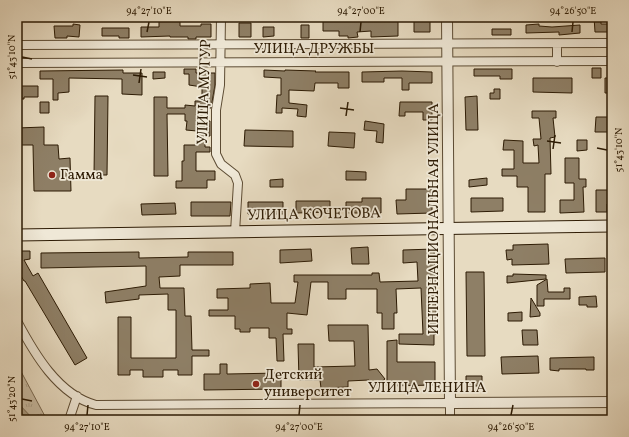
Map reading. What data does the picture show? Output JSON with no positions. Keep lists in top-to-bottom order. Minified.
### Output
{"streets":{"main road":["УЛИЦА КОЧЕТОВА"],"street":["УЛИЦА ДРУЖБЫ","УЛИЦА МУГУР","ИНТЕРНАЦИОНАЛЬНАЯ УЛИЦА","УЛИЦА ЛЕНИНА"]},"crossings":[["УЛИЦА ДРУЖБЫ","УЛИЦА МУГУР"],["УЛИЦА ДРУЖБЫ","ИНТЕРНАЦИОНАЛЬНАЯ УЛИЦА"],["УЛИЦА МУГУР","УЛИЦА КОЧЕТОВА"],["УЛИЦА КОЧЕТОВА","ИНТЕРНАЦИОНАЛЬНАЯ УЛИЦА"],["ИНТЕРНАЦИОНАЛЬНАЯ УЛИЦА","УЛИЦА ЛЕНИНА"]],"places":["Гамма","Детский университет"],"coordinates":["94°27'10\"E","94°27'00\"E","94°26'50\"E","51°43'10\"N","51°43'20\"N"]}
